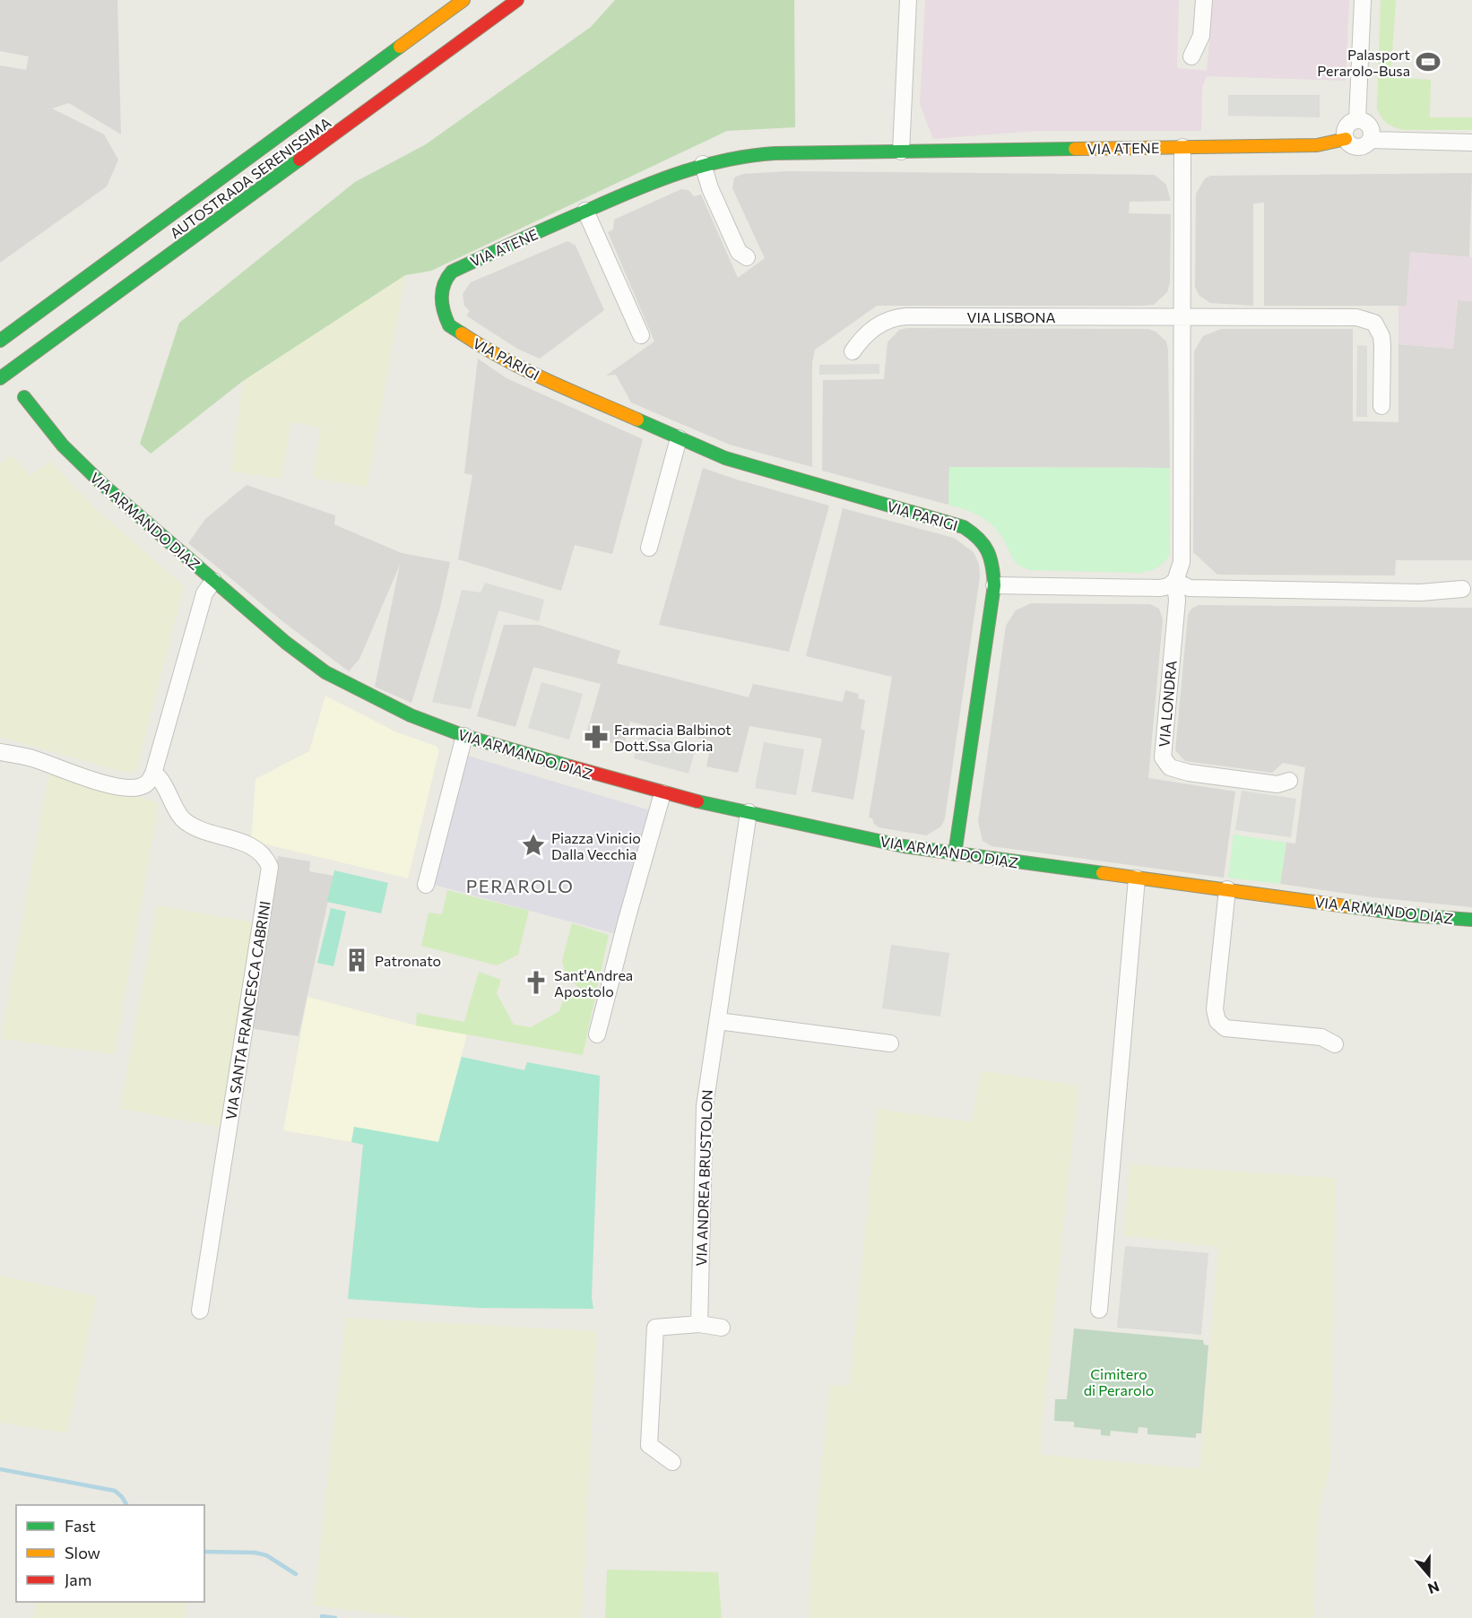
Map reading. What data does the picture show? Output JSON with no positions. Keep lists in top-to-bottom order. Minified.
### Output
{"streets":{"main road":["VIA ATENE","AUTOSTRADA SERENISSIMA","VIA PARIGI","VIA ARMANDO DIAZ"],"street":["VIA LISBONA","VIA LONDRA","VIA SANTA FRANCESCA CABRINI","VIA ANDREA BRUSTOLON"]},"crossings":[["VIA ATENE","VIA PARIGI"],["VIA PARIGI","VIA ARMANDO DIAZ"],["VIA ARMANDO DIAZ","VIA ANDREA BRUSTOLON"]],"districts":["PERAROLO"],"parks":["Cimitero di Perarolo"],"places":{"sports":["Palasport Perarolo-Busa"],"pharmacy":["Farmacia Balbinot Dott.Ssa Gloria"],"place":["Piazza Vinicio Dalla Vecchia"],"building":["Patronato"],"church":["Sant'Andrea Apostolo"]},"legend":["Fast","Slow","Jam"],"north":"bottom"}
